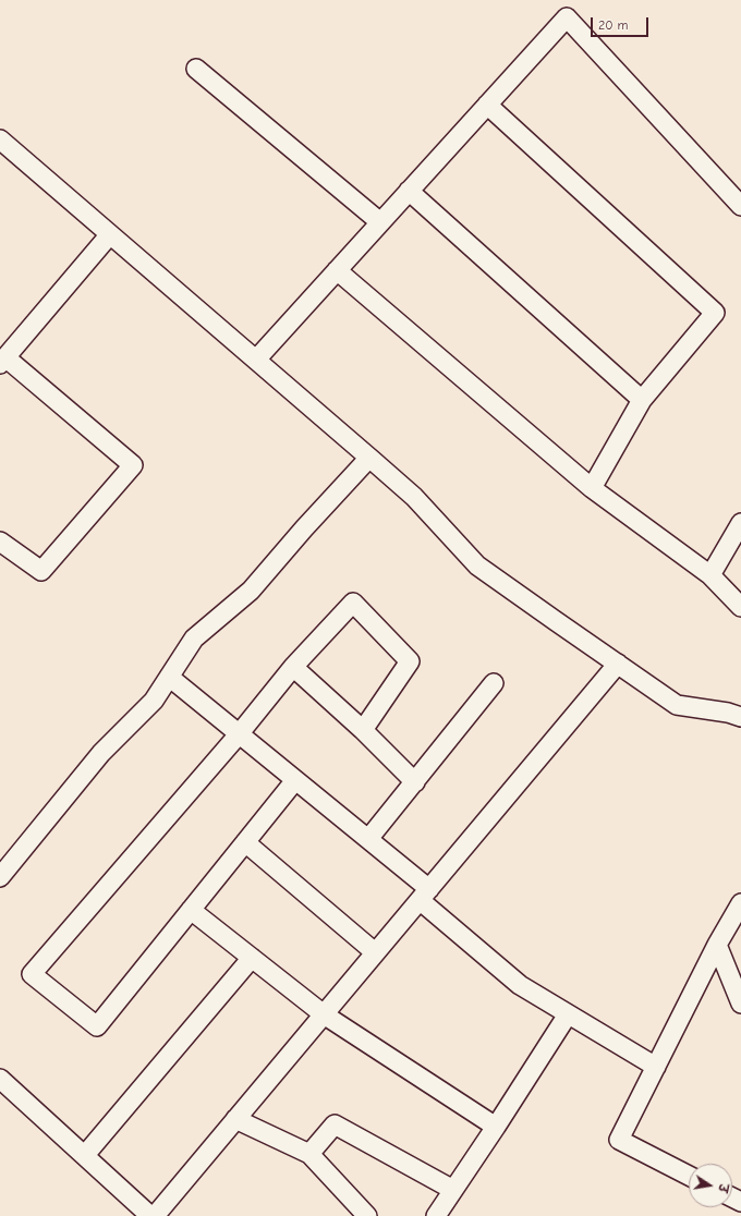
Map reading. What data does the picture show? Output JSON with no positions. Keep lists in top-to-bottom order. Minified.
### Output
{"scale_bar":"20 m","north":"right"}
